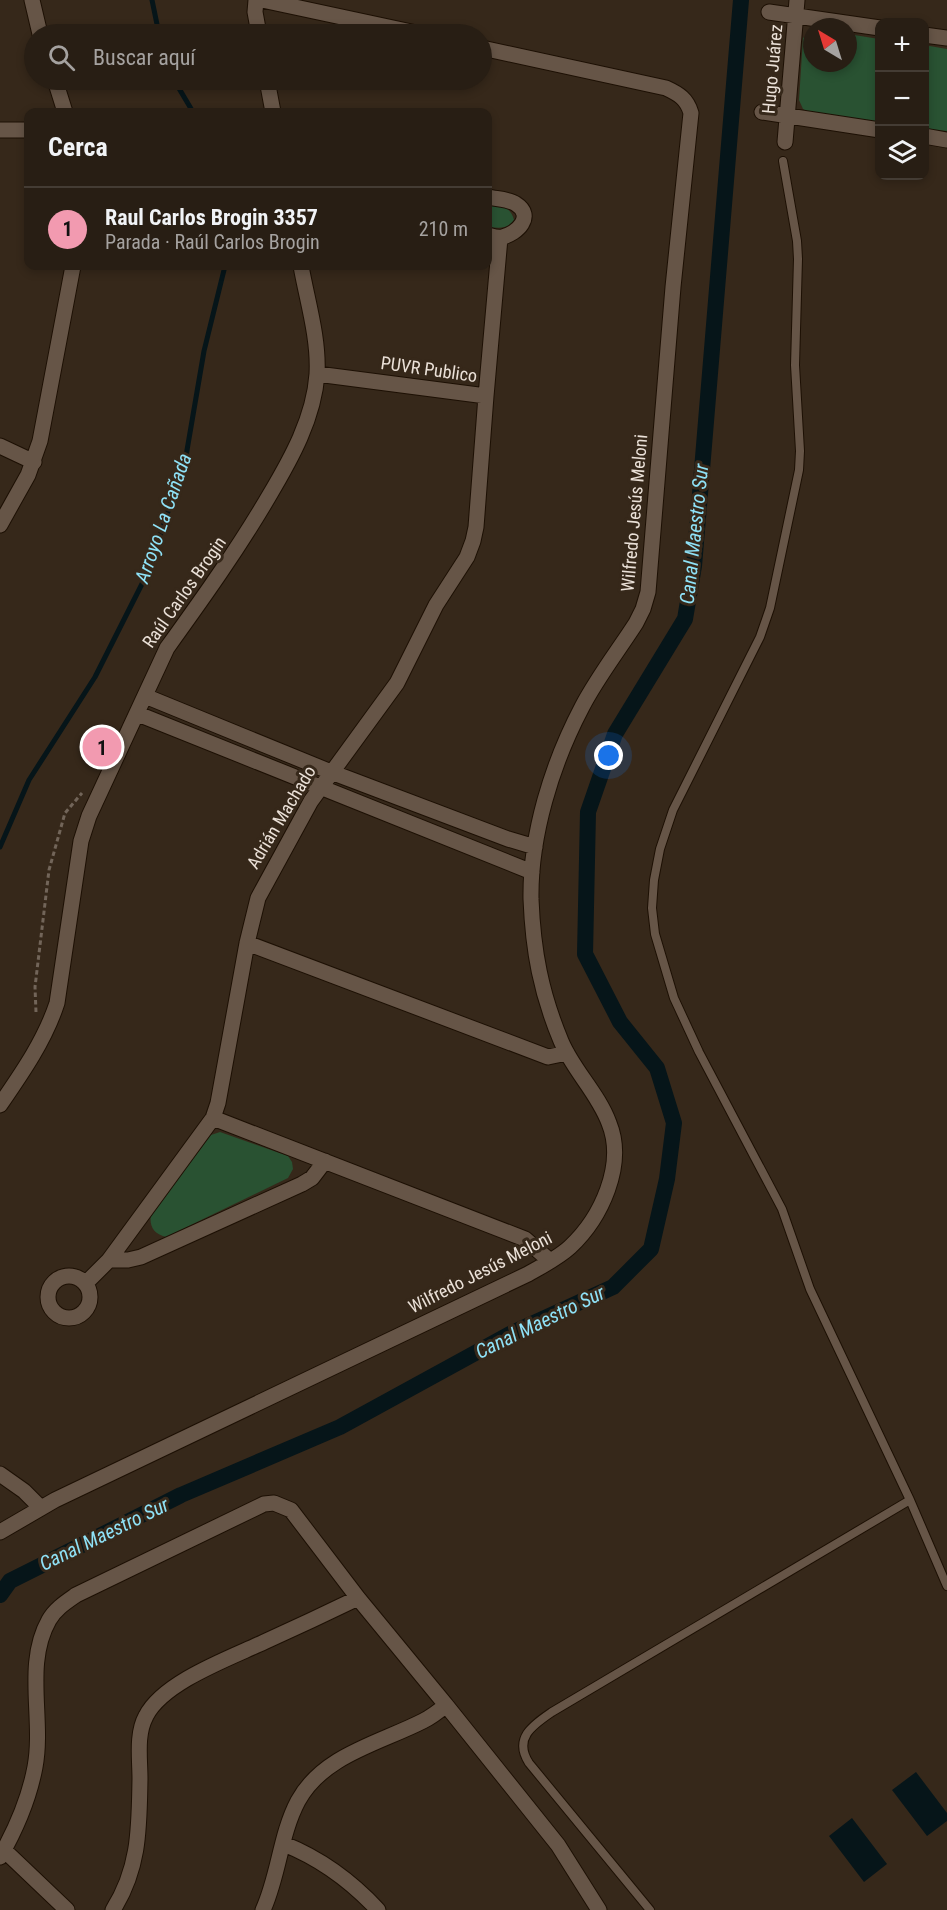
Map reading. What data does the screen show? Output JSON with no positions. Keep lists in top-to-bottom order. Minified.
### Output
{"streets":{"street":["Hugo Juárez","PUVR Publico","Wilfredo Jesús Meloni","Raúl Carlos Brogin","Adrián Machado"]},"crossings":[["PUVR Publico","Raúl Carlos Brogin"],["PUVR Publico","Adrián Machado"]],"water":["Arroyo La Cañada","Canal Maestro Sur"],"north":"top left","page":{"map_buttons":["+","−"],"search":"Buscar aquí","heading":"Cerca","list":[{"mark":"1","name":"Raul Carlos Brogin 3357","note":"Parada · Raúl Carlos Brogin","value":"210 m"}],"pins":"1"}}
